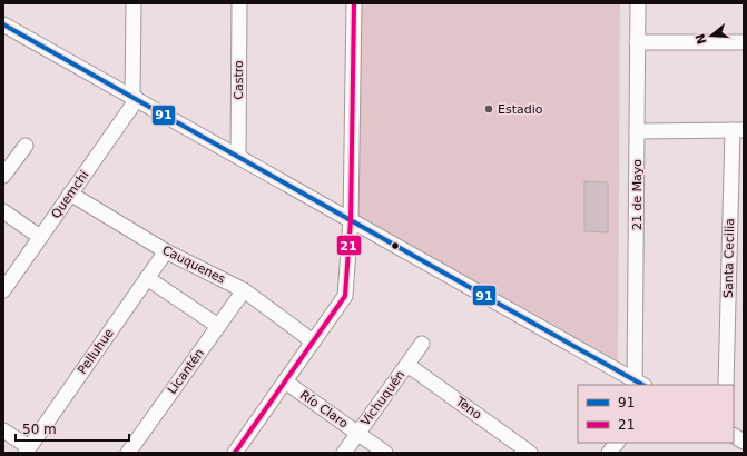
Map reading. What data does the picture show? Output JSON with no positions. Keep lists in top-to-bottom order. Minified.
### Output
{"streets":{"street":["Castro","Quemchi","21 de Mayo","Santa Cecilia","Cauquenes","Pelluhue","Licantén","Vichuquén","Teno","Río Claro"]},"crossings":[["Quemchi","Cauquenes"],["Cauquenes","Pelluhue"],["Cauquenes","Licantén"],["Vichuquén","Teno"],["Vichuquén","Río Claro"]],"places":["Estadio"],"lines":["transit line 21","transit line 91"],"legend":["91","21"],"scale_bar":"50 m","north":"left"}
